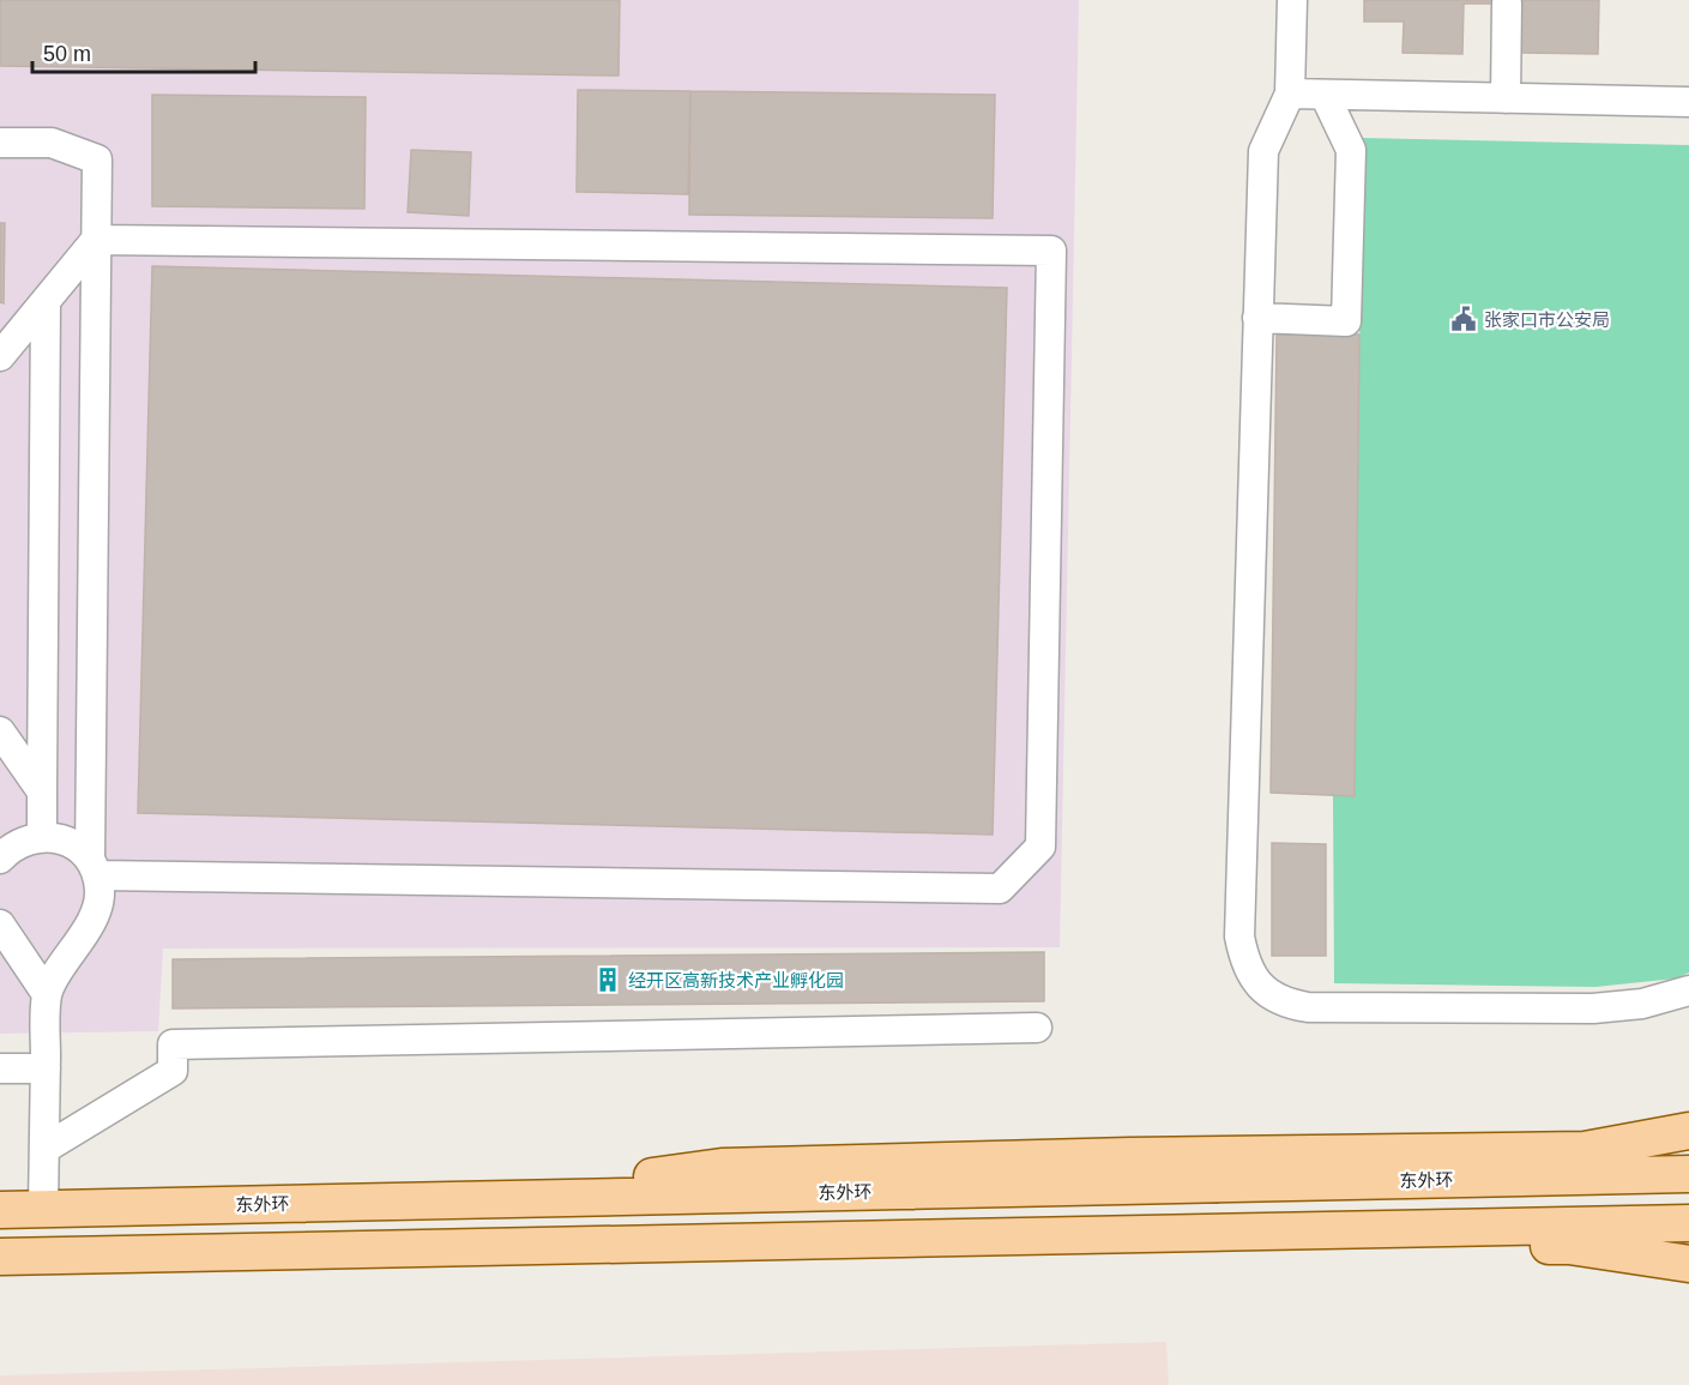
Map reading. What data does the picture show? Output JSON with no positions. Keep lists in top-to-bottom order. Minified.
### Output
{"streets":{"main road":["东外环"]},"places":{"public building":["张家口市公安局"],"building":["经开区高新技术产业孵化园"]},"scale_bar":"50 m"}
